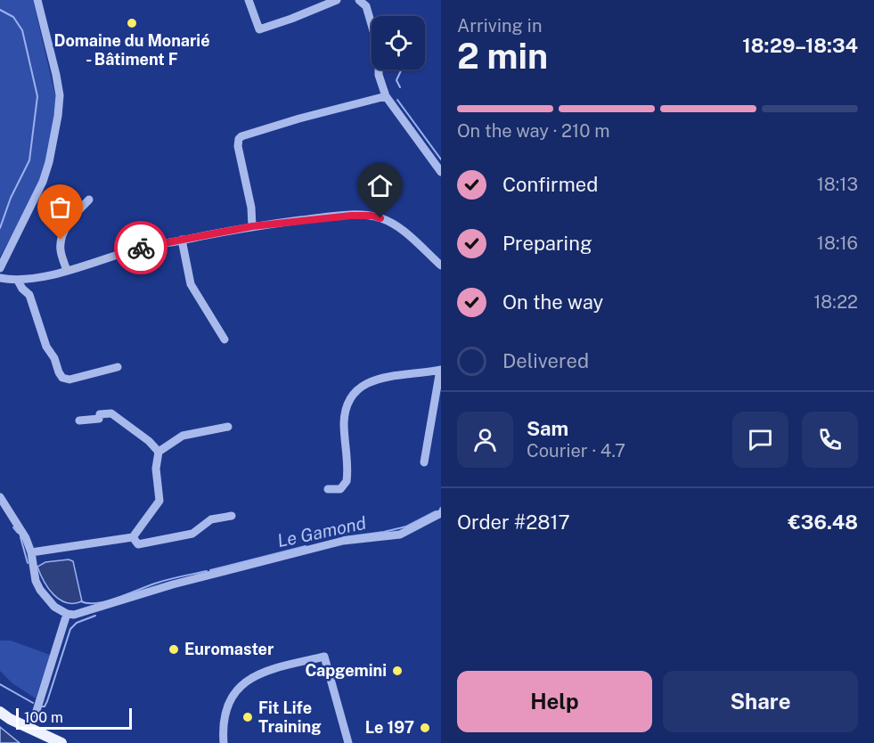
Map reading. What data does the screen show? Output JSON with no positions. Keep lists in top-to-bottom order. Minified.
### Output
{"water":["Le Gamond"],"places":["Domaine du Monarié - Bâtiment F","Euromaster","Capgemini","Fit Life Training","Le 197"],"scale_bar":"100 m","page":{"heading":["2 min","Arriving in","18:29–18:34"],"panel":["Sam","Courier · 4.7","Order #2817","€36.48"],"bar":"On the way · 210 m","list":[["Confirmed","18:13"],["Preparing","18:16"],["On the way","18:22"],"Delivered"],"buttons":["Help","Share"],"scale":"100 m"}}
